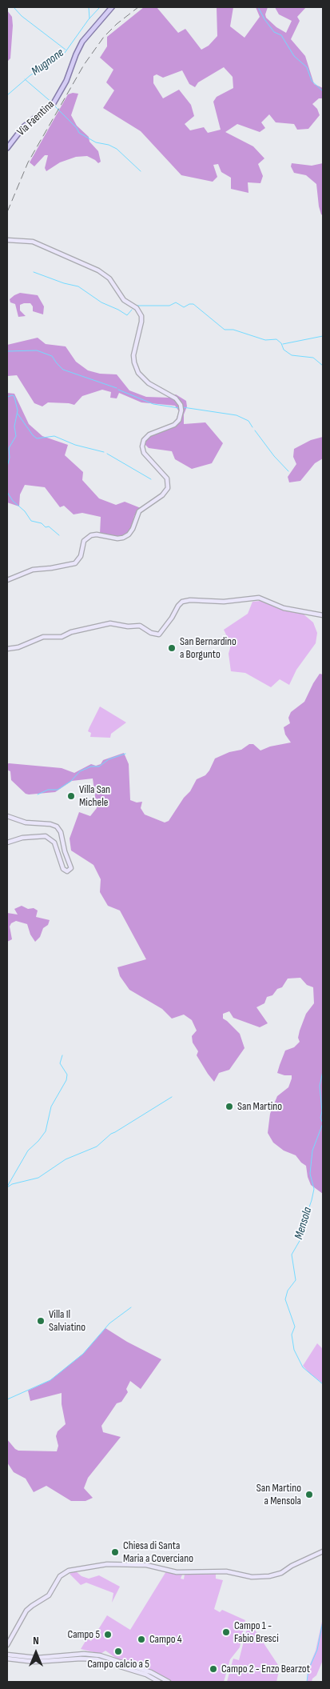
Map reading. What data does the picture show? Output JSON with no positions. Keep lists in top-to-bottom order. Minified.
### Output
{"streets":{"main road":["Via Faentina"]},"water":["Mugnone","Mensola"],"places":["San Bernardino a Borgunto","Villa San Michele","San Martino","Villa Il Salviatino","San Martino a Mensola","Chiesa di Santa Maria a Coverciano","Campo 1 - Fabio Bresci","Campo 5","Campo 4","Campo calcio a 5","Campo 2 - Enzo Bearzot"],"north":"top"}
